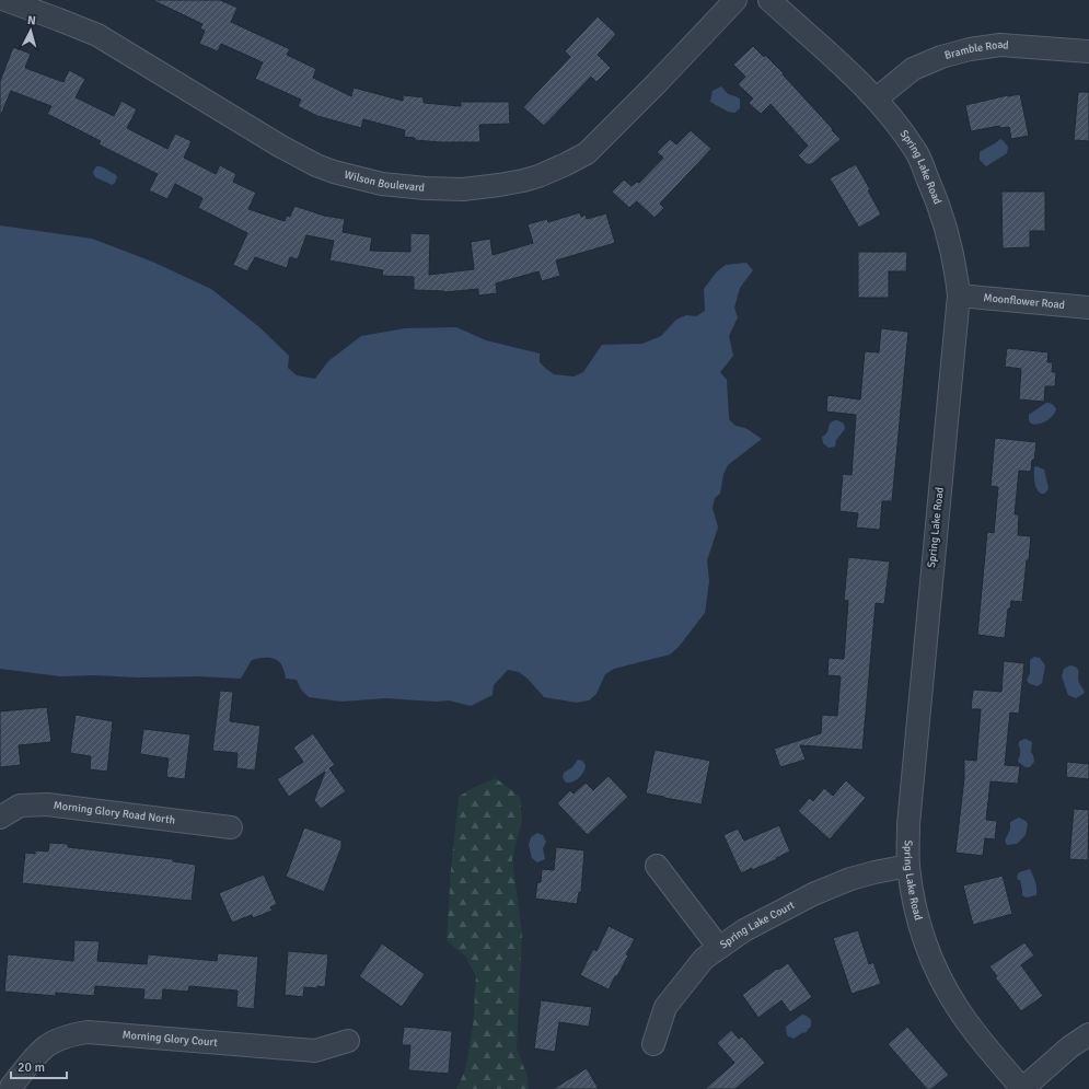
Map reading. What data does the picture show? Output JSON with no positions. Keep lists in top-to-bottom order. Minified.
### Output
{"streets":{"street":["Bramble Road","Spring Lake Road","Wilson Boulevard","Moonflower Road","Morning Glory Road North","Spring Lake Court","Morning Glory Court"]},"crossings":[["Bramble Road","Spring Lake Road"],["Spring Lake Road","Moonflower Road"],["Spring Lake Road","Spring Lake Court"]],"scale_bar":"20 m","north":"top"}
